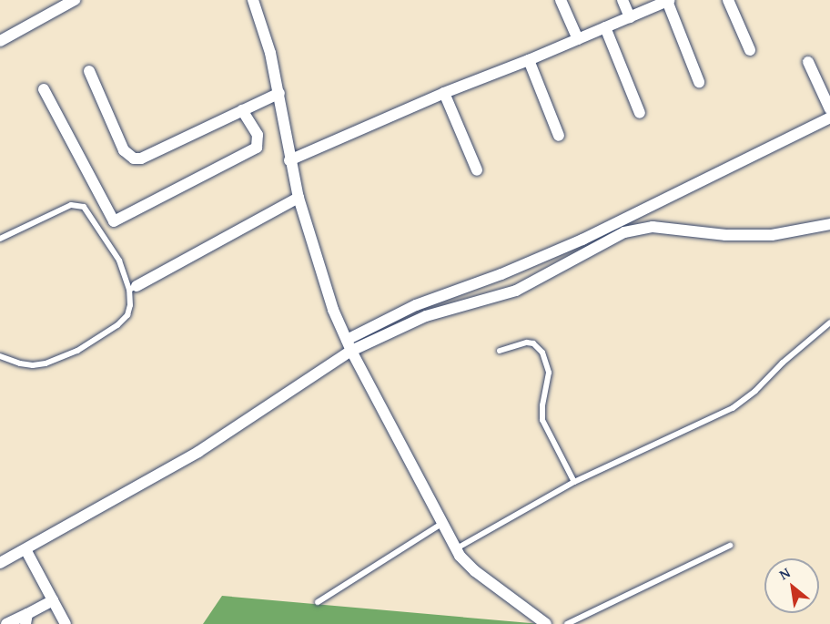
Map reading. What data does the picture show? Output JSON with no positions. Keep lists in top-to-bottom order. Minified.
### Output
{"north":"top left"}
